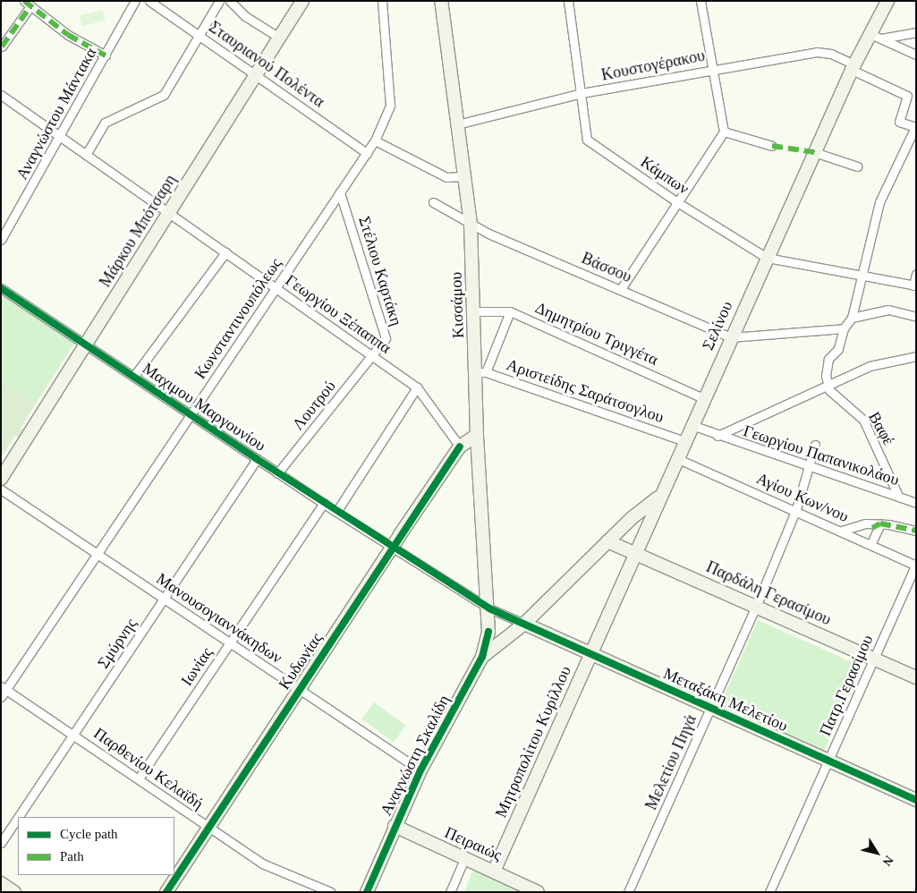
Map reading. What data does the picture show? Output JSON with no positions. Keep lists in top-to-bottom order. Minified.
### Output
{"streets":{"street":["Σταυριανού Πολέντα","Κουστογέρακου","Αναγνώστου Μάντακα","Κάμπων","Μάρκου Μπότσαρη","Βάσσου","Στέλιου Καρτάκη","Κισσάμου","Γεωργίου Ξέπαππα","Κωνσταντινουπόλεως","Σελίνου","Δημητρίου Τριγγέτα","Αριστείδης Σαράτσογλου","Λουτρού","Μαχιμου Mαργουνίου","Βαφέ","Γεωργίου Παπανικολάου","Αγίου Κων/νου","Παρδάλη Γερασίμου","Μανουσογιαννάκηδων","Σμύρνης","Κυδωνίας","Ιωνίας","Πατρ.Γερασίμου","Μεταξάκη Μελετίου","Μητροπολίτου Κυρίλλου","Αναγνώστη Σκαλίδη","Μελετίου Πηγά","Παρθενίου Κελαϊδή","Πειραιώς"]},"crossings":[["Σταυριανού Πολέντα","Μάρκου Μπότσαρη"],["Σταυριανού Πολέντα","Κωνσταντινουπόλεως"],["Κουστογέρακου","Κάμπων"],["Κουστογέρακου","Κισσάμου"],["Κουστογέρακου","Σελίνου"],["Αναγνώστου Μάντακα","Γεωργίου Ξέπαππα"],["Κάμπων","Σελίνου"],["Μάρκου Μπότσαρη","Γεωργίου Ξέπαππα"],["Μάρκου Μπότσαρη","Μαχιμου Mαργουνίου"],["Βάσσου","Κισσάμου"],["Βάσσου","Σελίνου"],["Στέλιου Καρτάκη","Γεωργίου Ξέπαππα"],["Στέλιου Καρτάκη","Κωνσταντινουπόλεως"],["Στέλιου Καρτάκη","Λουτρού"],["Κισσάμου","Δημητρίου Τριγγέτα"],["Κισσάμου","Αριστείδης Σαράτσογλου"],["Κισσάμου","Μαχιμου Mαργουνίου"],["Κισσάμου","Κυδωνίας"],["Κισσάμου","Αναγνώστη Σκαλίδη"],["Γεωργίου Ξέπαππα","Κωνσταντινουπόλεως"],["Γεωργίου Ξέπαππα","Λουτρού"],["Κωνσταντινουπόλεως","Μαχιμου Mαργουνίου"],["Κωνσταντινουπόλεως","Μανουσογιαννάκηδων"],["Κωνσταντινουπόλεως","Παρθενίου Κελαϊδή"],["Σελίνου","Δημητρίου Τριγγέτα"],["Σελίνου","Αριστείδης Σαράτσογλου"],["Σελίνου","Μαχιμου Mαργουνίου"],["Σελίνου","Γεωργίου Παπανικολάου"],["Σελίνου","Αγίου Κων/νου"],["Σελίνου","Παρδάλη Γερασίμου"],["Σελίνου","Μεταξάκη Μελετίου"],["Σελίνου","Μητροπολίτου Κυρίλλου"],["Σελίνου","Αναγνώστη Σκαλίδη"],["Λουτρού","Μαχιμου Mαργουνίου"],["Μαχιμου Mαργουνίου","Σμύρνης"],["Μαχιμου Mαργουνίου","Κυδωνίας"],["Μαχιμου Mαργουνίου","Ιωνίας"],["Μαχιμου Mαργουνίου","Μεταξάκη Μελετίου"],["Μαχιμου Mαργουνίου","Αναγνώστη Σκαλίδη"],["Βαφέ","Γεωργίου Παπανικολάου"],["Γεωργίου Παπανικολάου","Μελετίου Πηγά"],["Αγίου Κων/νου","Πατρ.Γερασίμου"],["Αγίου Κων/νου","Μελετίου Πηγά"],["Παρδάλη Γερασίμου","Πατρ.Γερασίμου"],["Παρδάλη Γερασίμου","Μητροπολίτου Κυρίλλου"],["Παρδάλη Γερασίμου","Μελετίου Πηγά"],["Μανουσογιαννάκηδων","Σμύρνης"],["Μανουσογιαννάκηδων","Κυδωνίας"],["Μανουσογιαννάκηδων","Ιωνίας"],["Μανουσογιαννάκηδων","Αναγνώστη Σκαλίδη"],["Σμύρνης","Παρθενίου Κελαϊδή"],["Κυδωνίας","Παρθενίου Κελαϊδή"],["Ιωνίας","Παρθενίου Κελαϊδή"],["Πατρ.Γερασίμου","Μεταξάκη Μελετίου"],["Μεταξάκη Μελετίου","Μητροπολίτου Κυρίλλου"],["Μεταξάκη Μελετίου","Μελετίου Πηγά"],["Μητροπολίτου Κυρίλλου","Πειραιώς"],["Αναγνώστη Σκαλίδη","Πειραιώς"]],"legend":["Cycle path","Path"],"north":"bottom right"}
